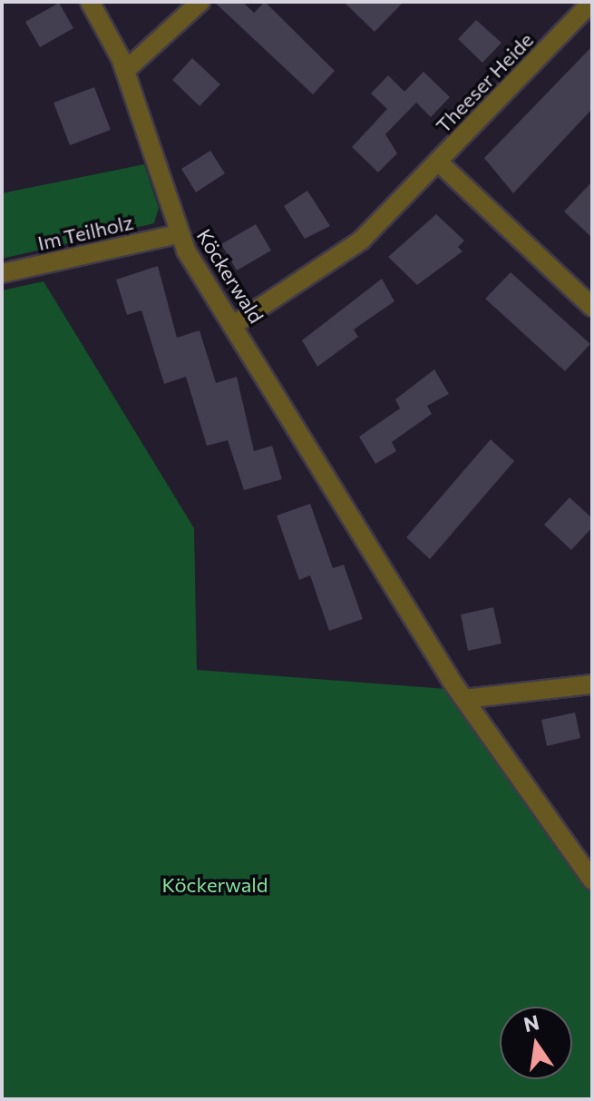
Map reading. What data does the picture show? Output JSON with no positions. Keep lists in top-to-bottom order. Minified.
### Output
{"streets":{"street":["Theeser Heide","Im Teilholz","Köckerwald"]},"crossings":[["Theeser Heide","Köckerwald"],["Im Teilholz","Köckerwald"]],"parks":["Köckerwald"],"north":"top"}
